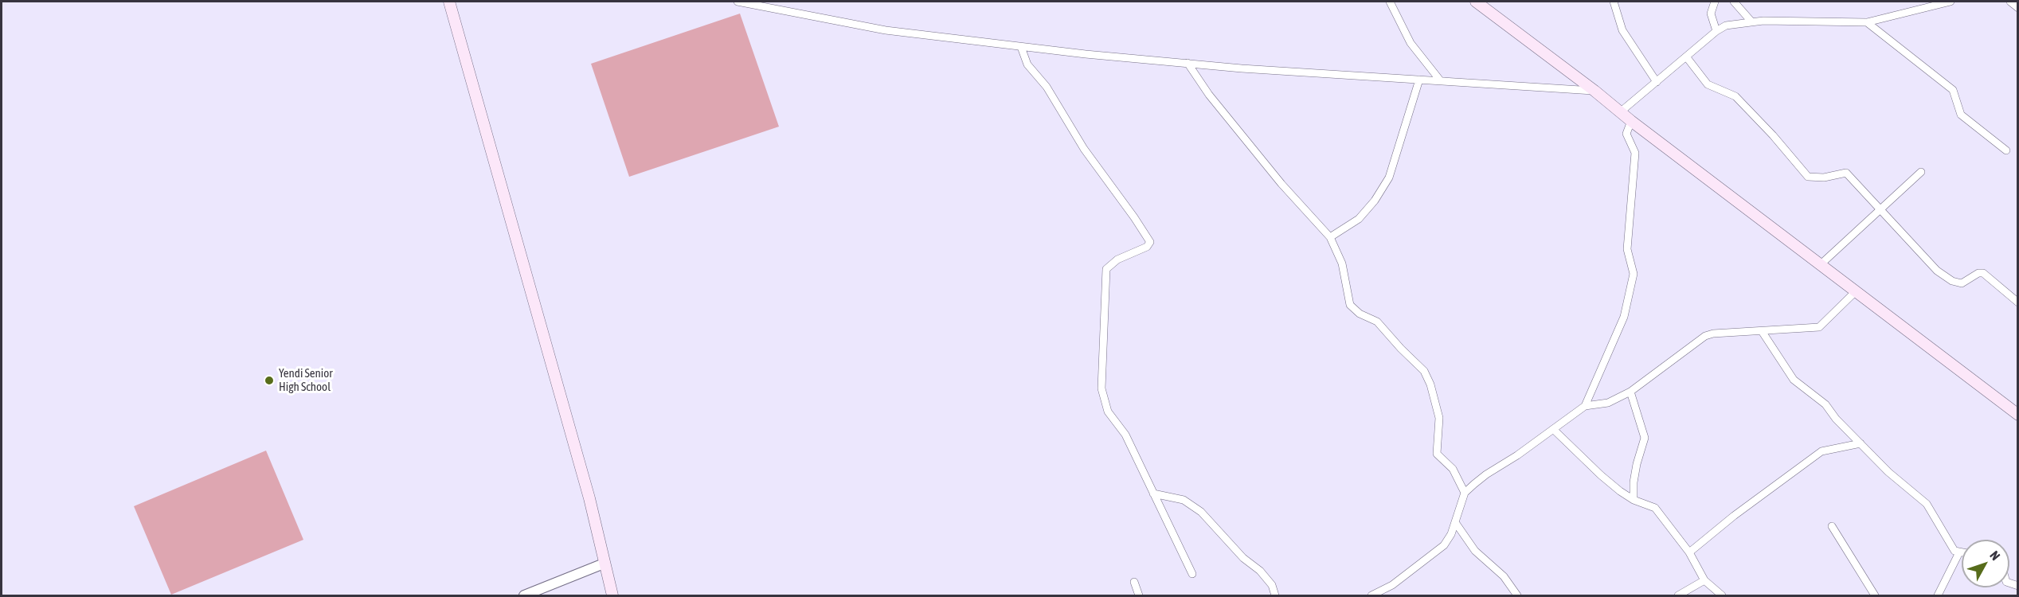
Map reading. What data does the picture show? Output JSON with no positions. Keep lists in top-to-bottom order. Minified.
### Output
{"places":["Yendi Senior High School"],"north":"top right"}
